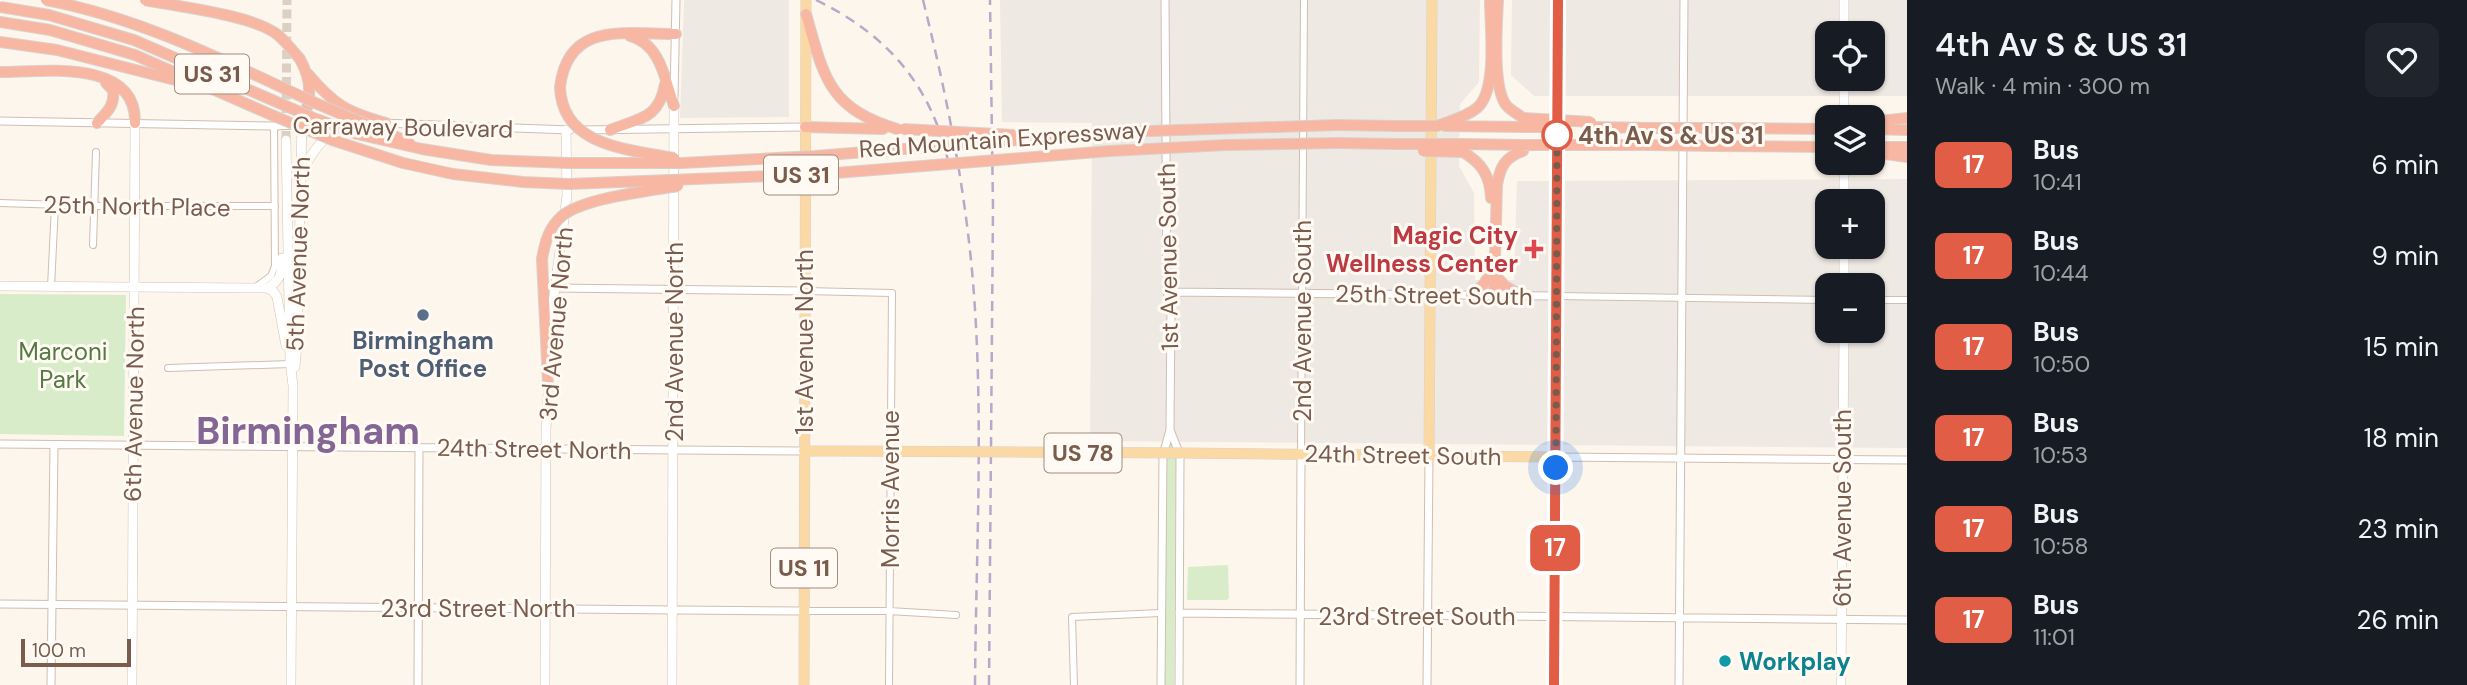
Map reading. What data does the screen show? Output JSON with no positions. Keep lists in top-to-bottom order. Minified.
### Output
{"streets":{"highway":["US 31","Red Mountain Expressway"],"main road":["5th Avenue North","3rd Avenue North","2nd Avenue North","1st Avenue North","6th Avenue North","24th Street North","US 78","24th Street South","6th Avenue South","US 11"],"street":["Carraway Boulevard","25th North Place","1st Avenue South","25th Street South","2nd Avenue South","Morris Avenue","23rd Street North","23rd Street South"]},"crossings":[["Carraway Boulevard","Red Mountain Expressway"],["Carraway Boulevard","5th Avenue North"],["Carraway Boulevard","3rd Avenue North"],["Carraway Boulevard","2nd Avenue North"],["Carraway Boulevard","1st Avenue North"],["Carraway Boulevard","6th Avenue North"],["25th North Place","6th Avenue North"],["5th Avenue North","24th Street North"],["5th Avenue North","23rd Street North"],["1st Avenue South","25th Street South"],["1st Avenue South","23rd Street South"],["25th Street South","2nd Avenue South"],["2nd Avenue South","24th Street South"],["2nd Avenue South","23rd Street South"],["3rd Avenue North","24th Street North"],["3rd Avenue North","23rd Street North"],["2nd Avenue North","24th Street North"],["2nd Avenue North","23rd Street North"],["1st Avenue North","24th Street North"],["1st Avenue North","Morris Avenue"],["1st Avenue North","23rd Street North"],["6th Avenue North","24th Street North"],["6th Avenue North","23rd Street North"],["24th Street North","24th Street South"],["24th Street South","6th Avenue South"],["Morris Avenue","23rd Street North"],["6th Avenue South","23rd Street South"]],"districts":["Birmingham"],"parks":["Marconi Park"],"places":{"other":["4th Av S & US 31","Birmingham Post Office","Workplay"],"health":["Magic City Wellness Center"]},"lines":["bus line 17"],"scale_bar":"100 m","page":{"on_map":"17","heading":["4th Av S & US 31","Walk · 4 min · 300 m"],"map_buttons":["+","−"],"list":[{"mark":"17","name":"Bus","note":"10:41","value":"6 min"},{"mark":"17","name":"Bus","note":"10:44","value":"9 min"},{"mark":"17","name":"Bus","note":"10:50","value":"15 min"},{"mark":"17","name":"Bus","note":"10:53","value":"18 min"},{"mark":"17","name":"Bus","note":"10:58","value":"23 min"},{"mark":"17","name":"Bus","note":"11:01","value":"26 min"}],"scale":"100 m"}}
